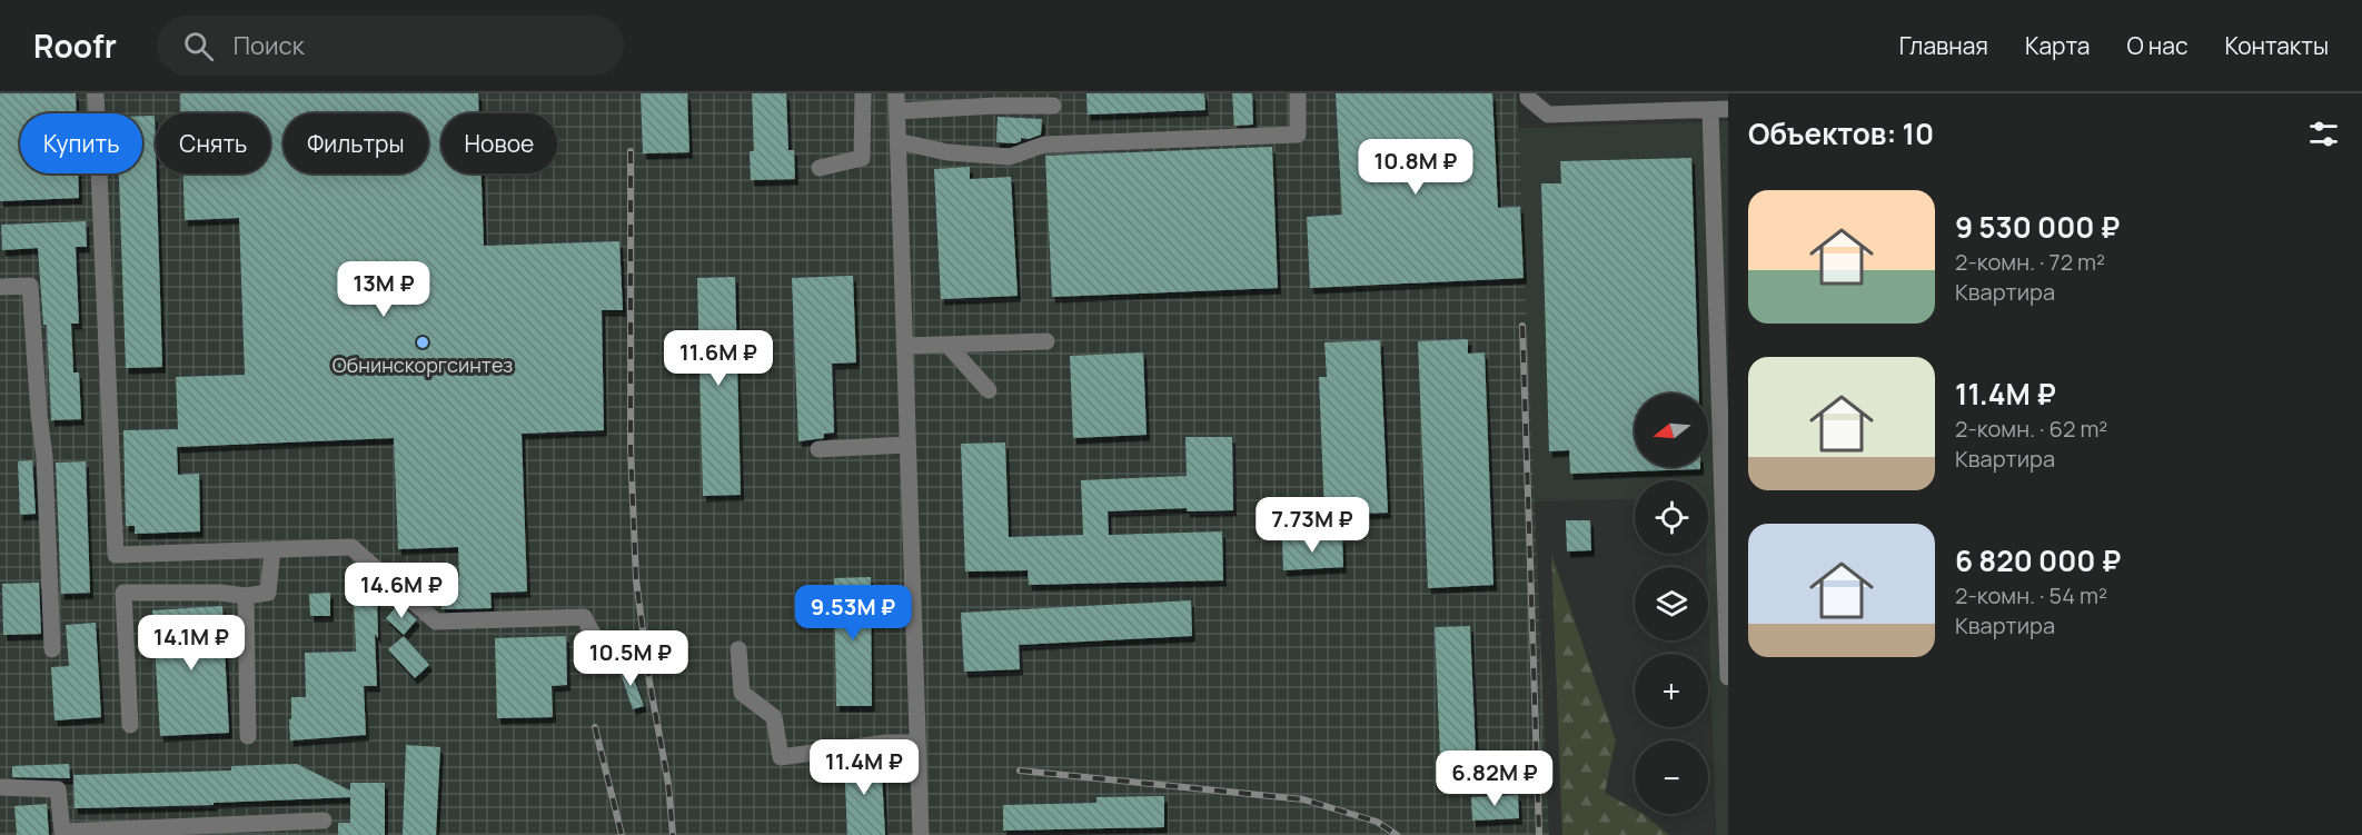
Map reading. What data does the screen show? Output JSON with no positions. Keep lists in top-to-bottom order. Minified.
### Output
{"places":["Обнинскоргсинтез"],"north":"left","page":{"header":"Roofr","search":"Поиск","nav":["Главная","Карта","О нас","Контакты"],"heading":"Объектов: 10","chip":["Купить","Снять","Фильтры","Новое"],"price":["10.8M ₽","13M ₽","11.6M ₽","7.73M ₽","14.6M ₽","9.53M ₽","14.1M ₽","10.5M ₽","11.4M ₽","6.82M ₽"],"list":[{"name":"9 530 000 ₽","note":"2-комн. · 72 m² · Квартира"},{"name":"11.4M ₽","note":"2-комн. · 62 m² · Квартира"},{"name":"6 820 000 ₽","note":"2-комн. · 54 m² · Квартира"}],"map_buttons":["+","−"]}}
